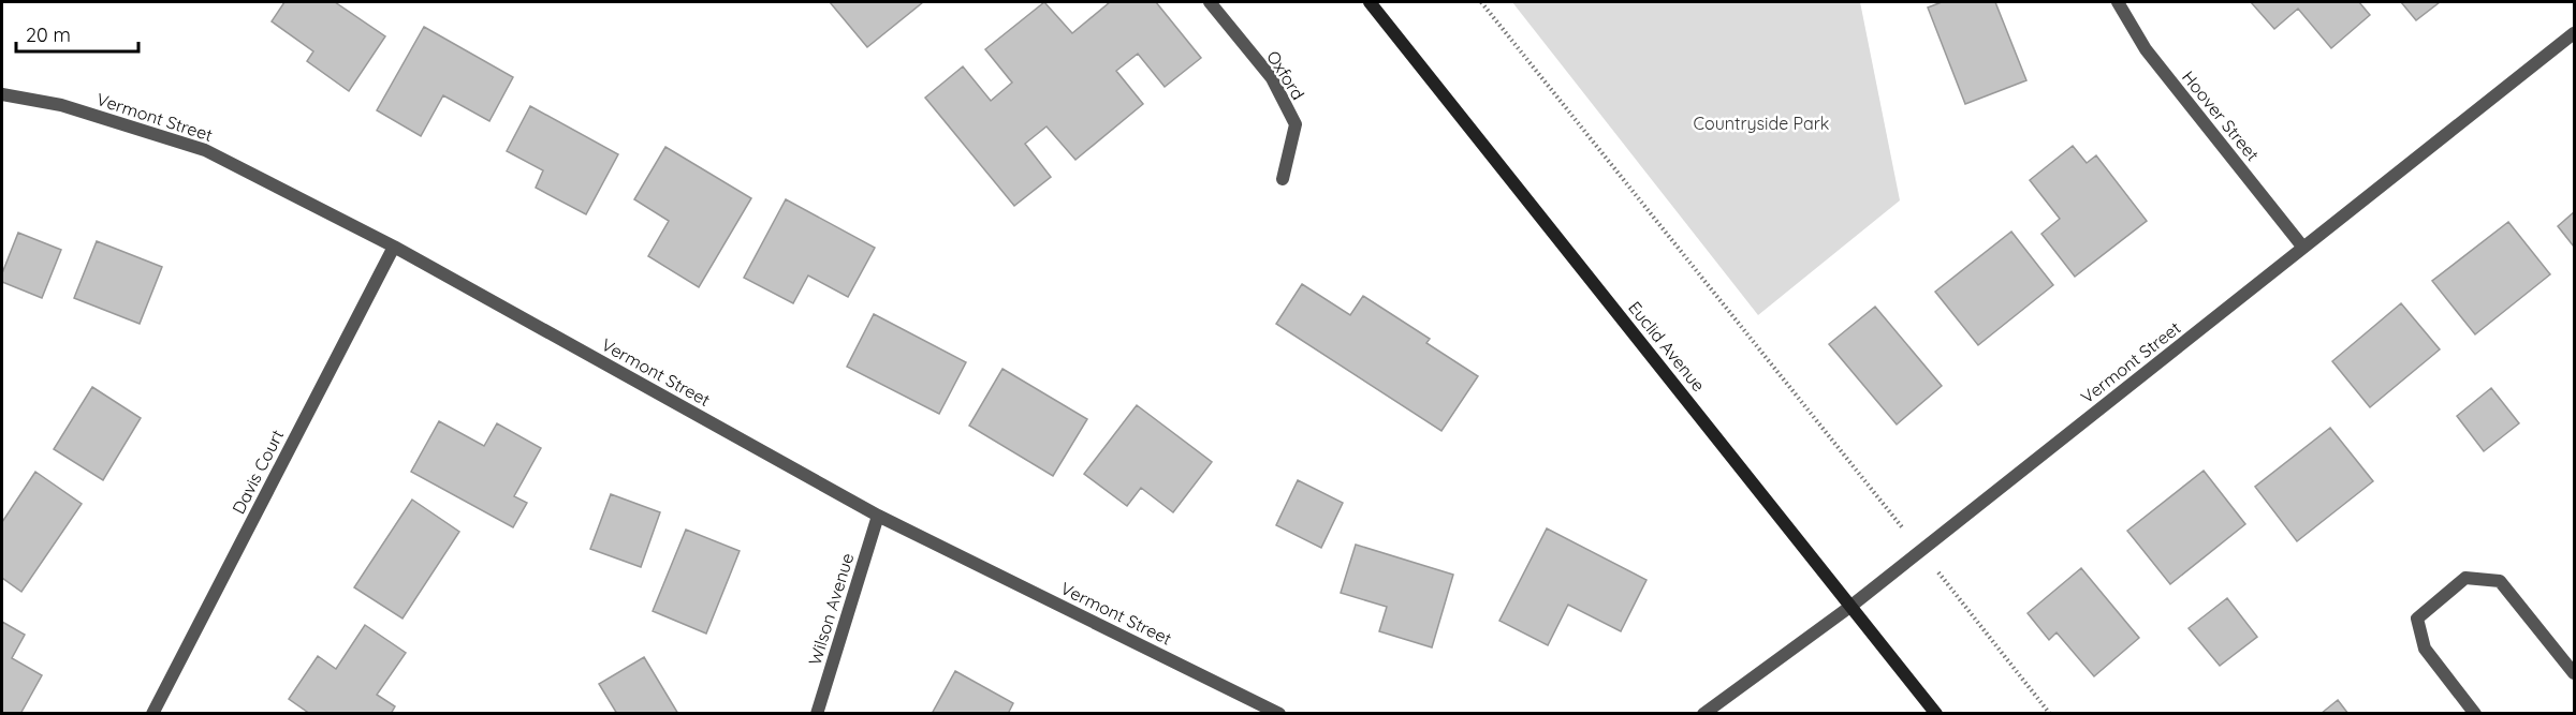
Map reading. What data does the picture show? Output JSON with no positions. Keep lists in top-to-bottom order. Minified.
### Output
{"streets":{"main road":["Euclid Avenue"],"street":["Oxford","Hoover Street","Vermont Street","Davis Court","Wilson Avenue"]},"crossings":[["Hoover Street","Vermont Street"],["Vermont Street","Euclid Avenue"],["Vermont Street","Davis Court"],["Vermont Street","Wilson Avenue"]],"parks":["Countryside Park"],"scale_bar":"20 m"}
